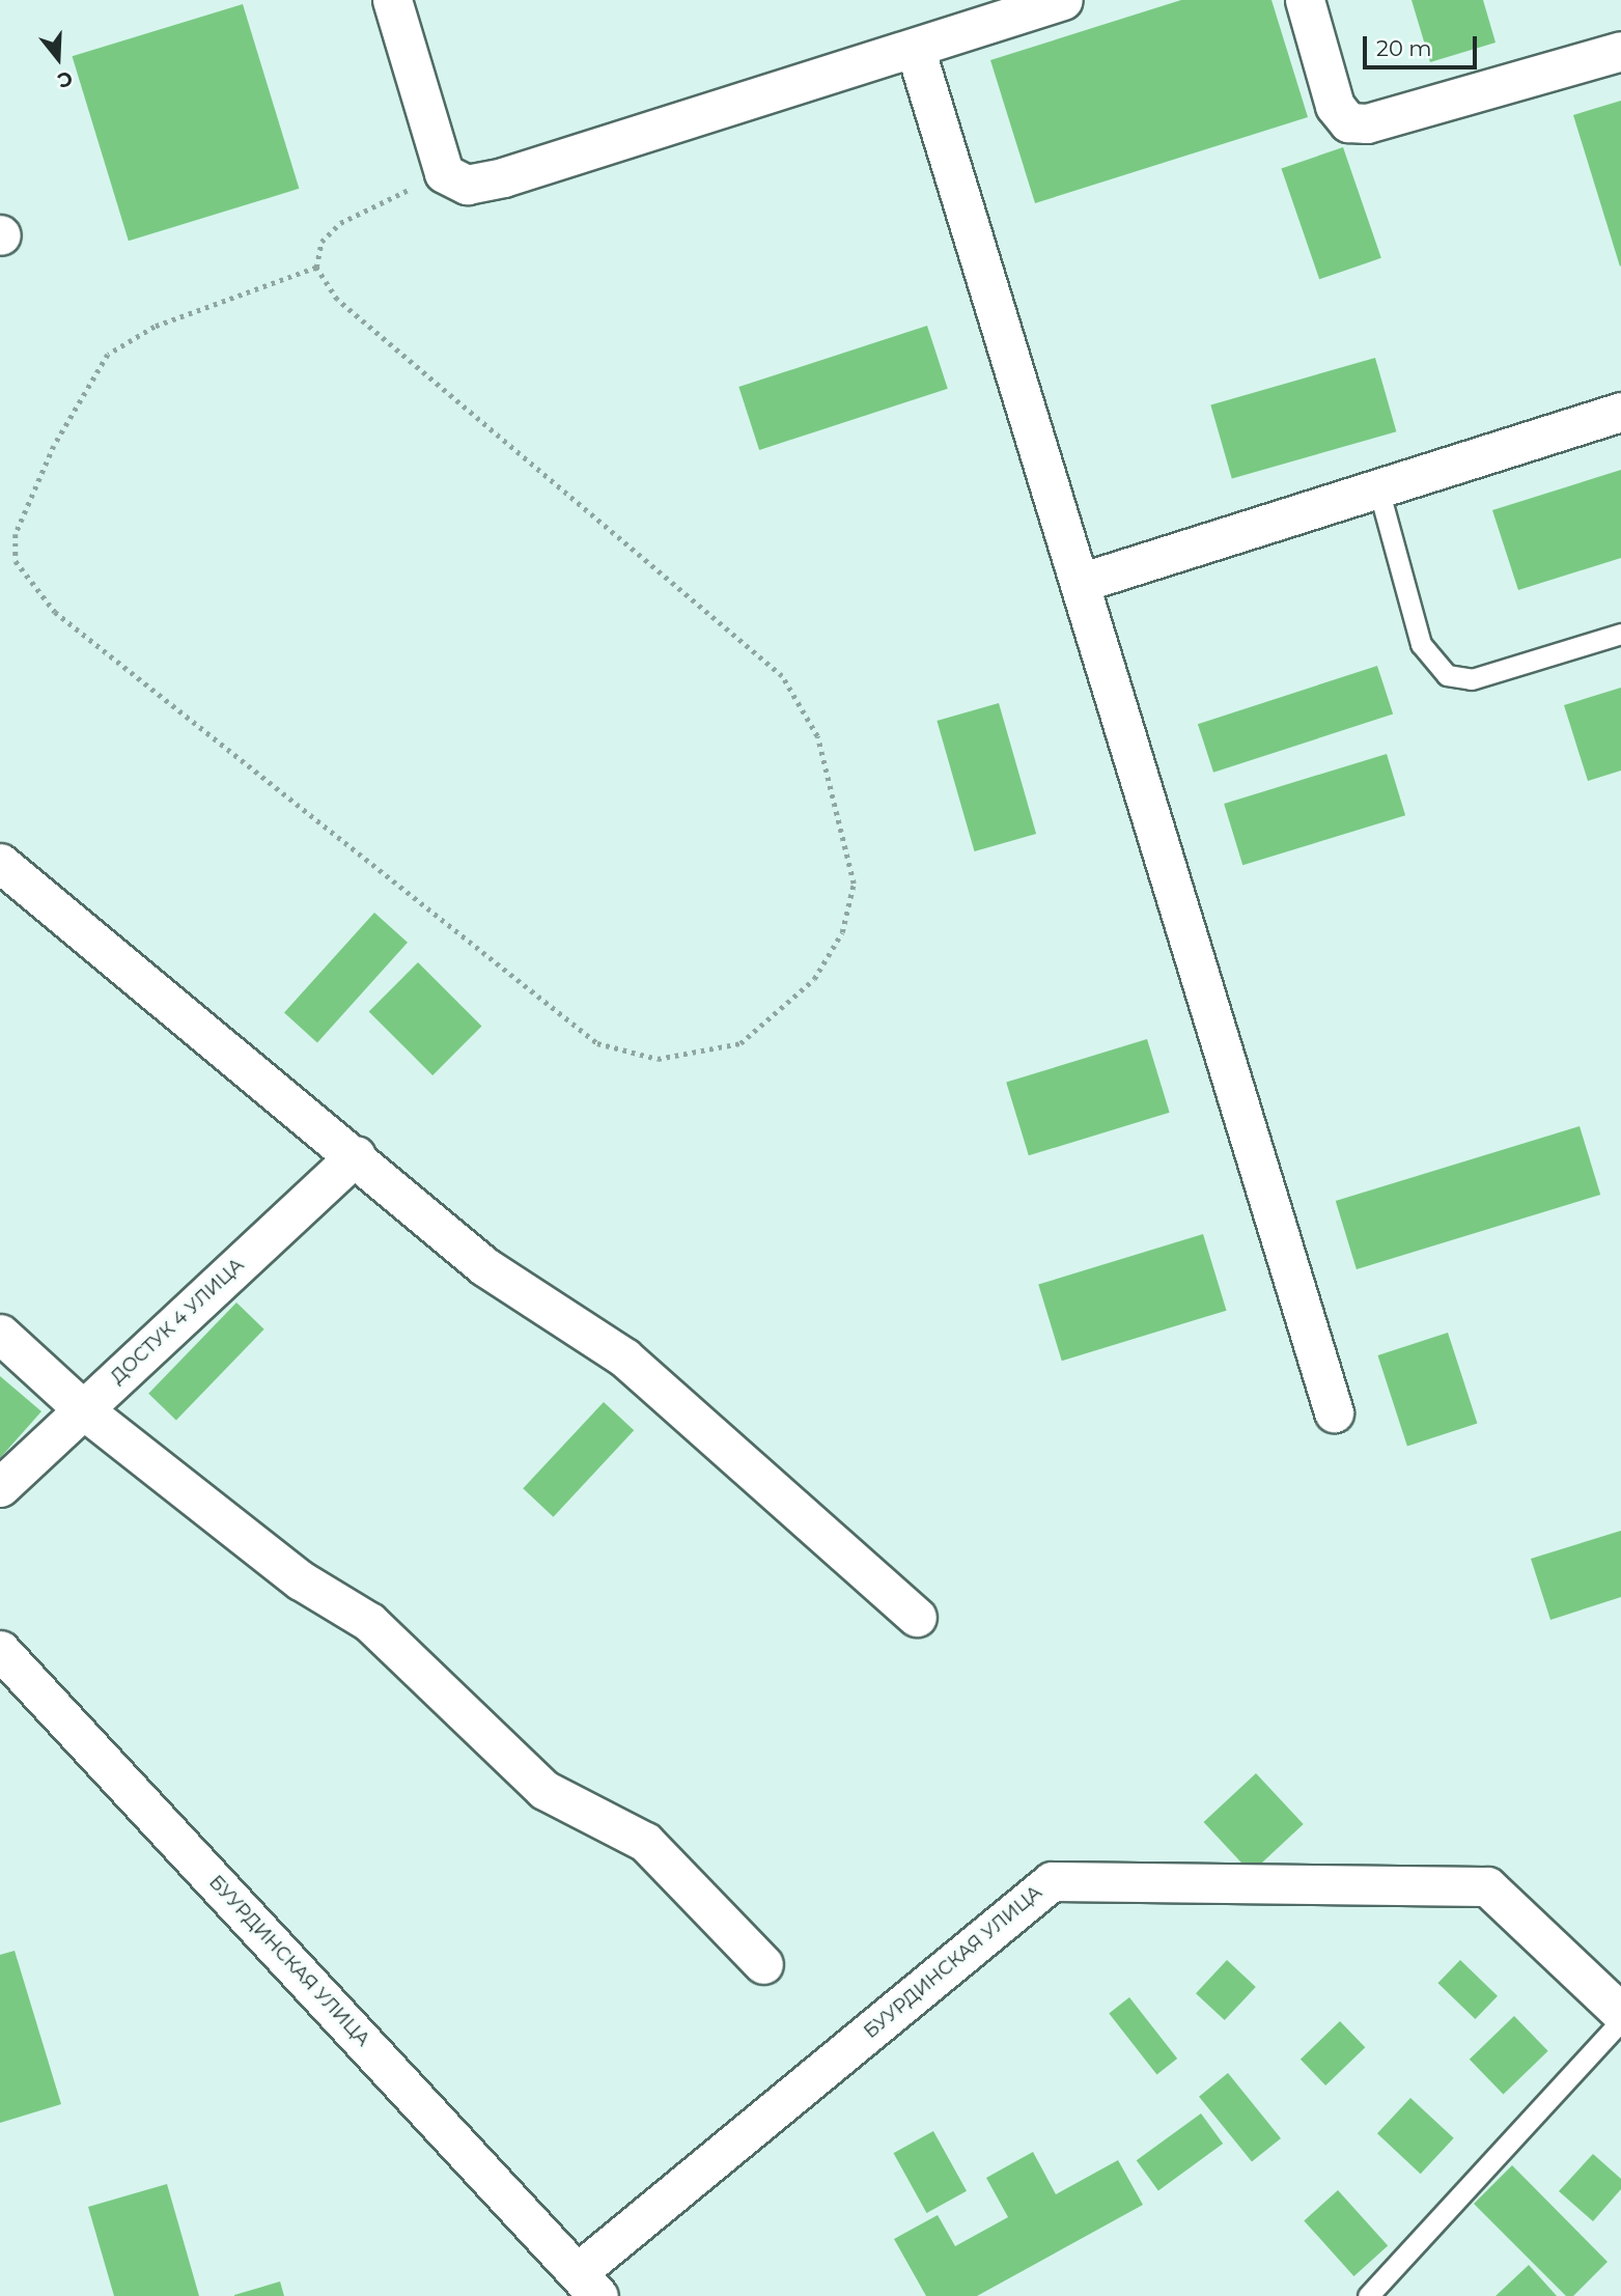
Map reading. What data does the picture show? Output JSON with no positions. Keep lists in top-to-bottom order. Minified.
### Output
{"streets":{"street":["ДОСТУК 4 УЛИЦА","БУУРДИНСКАЯ УЛИЦА"]},"scale_bar":"20 m","north":"bottom"}
